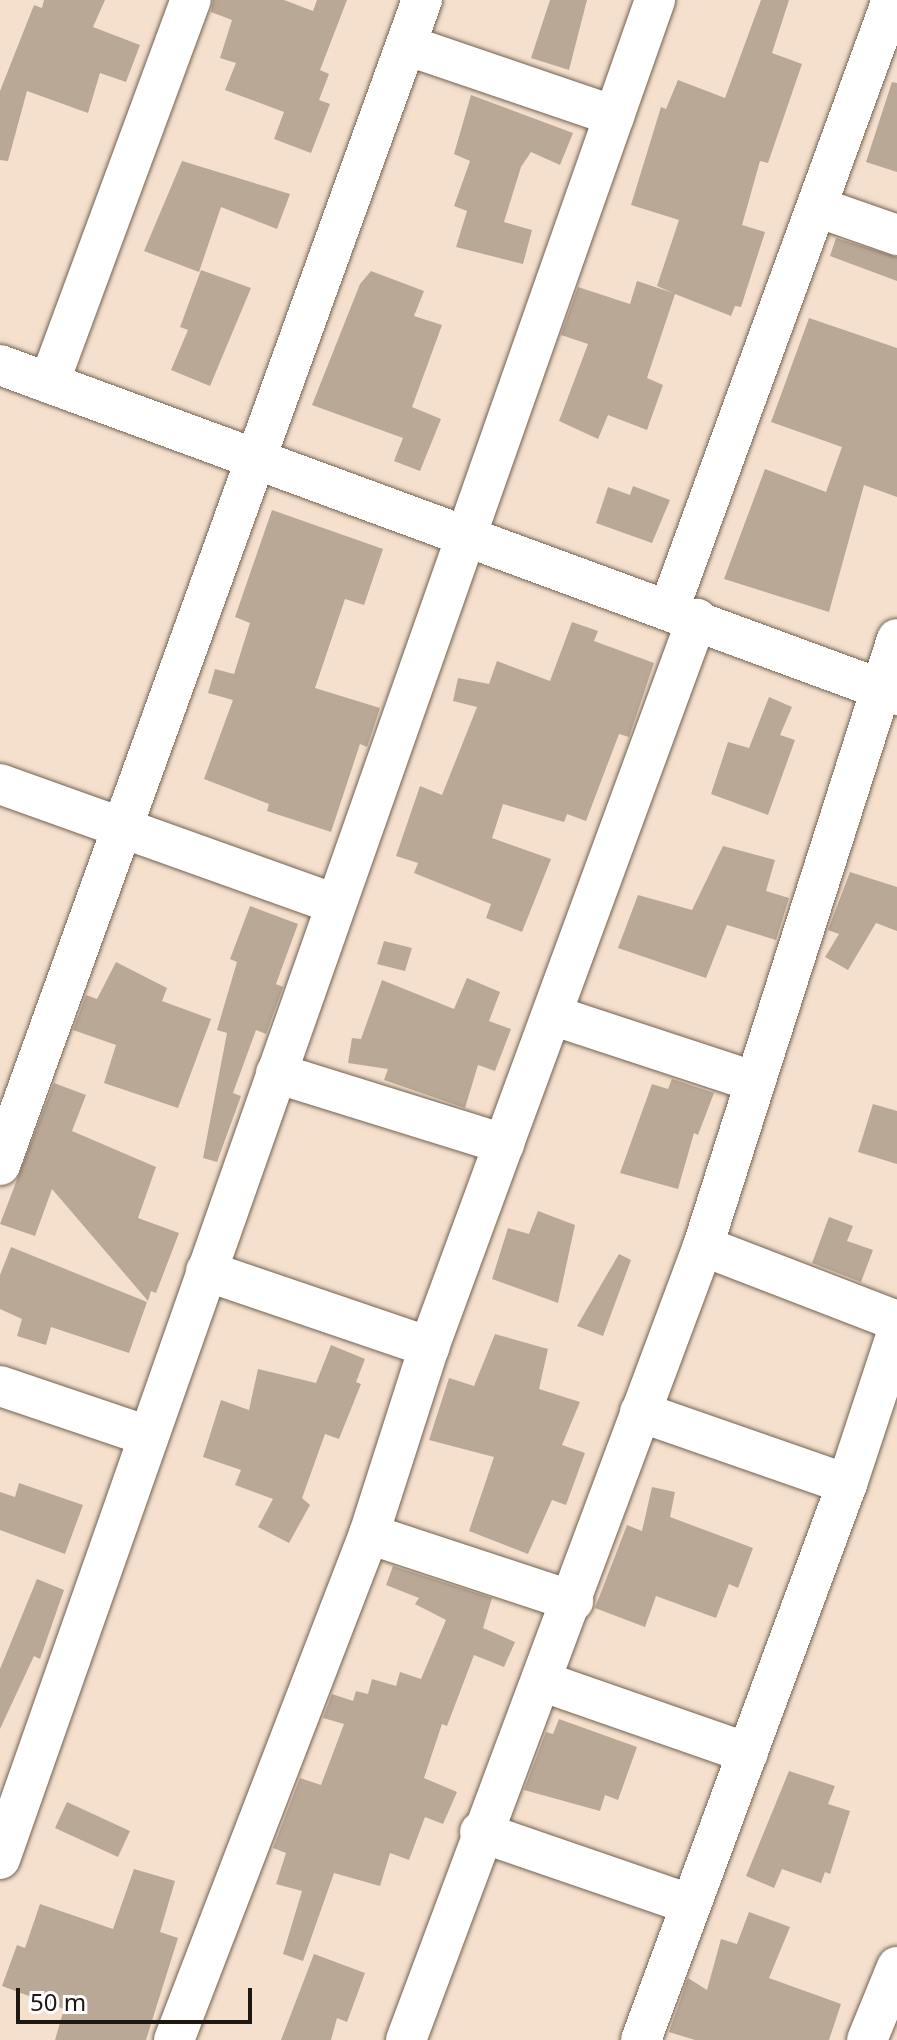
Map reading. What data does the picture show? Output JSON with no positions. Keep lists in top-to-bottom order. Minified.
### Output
{"scale_bar":"50 m"}
